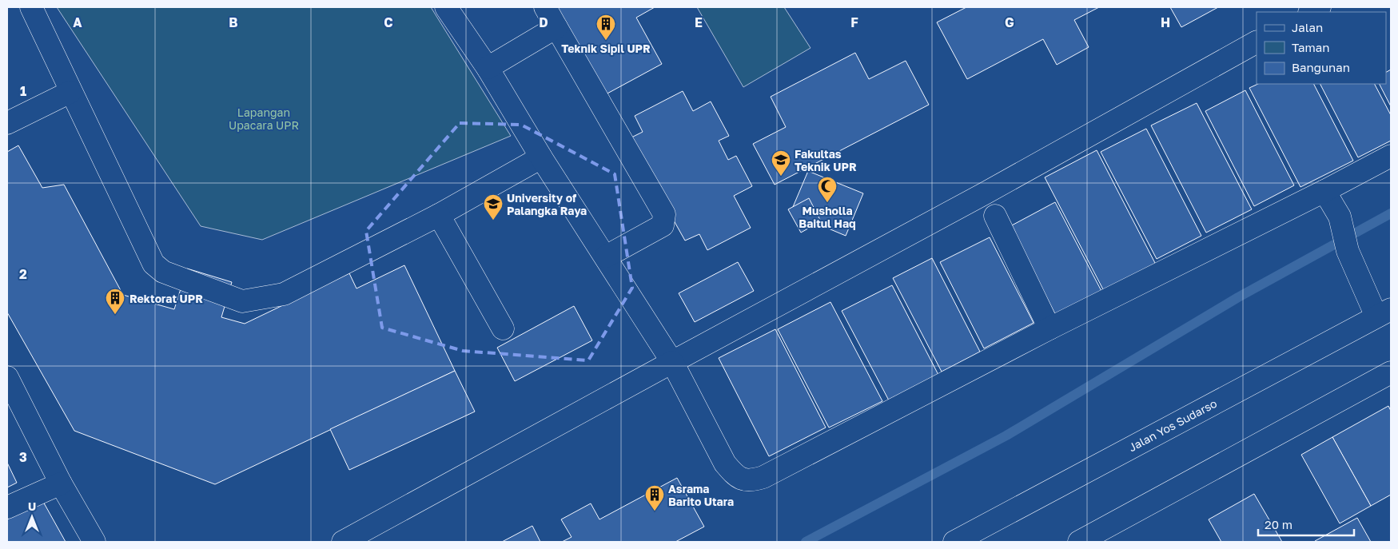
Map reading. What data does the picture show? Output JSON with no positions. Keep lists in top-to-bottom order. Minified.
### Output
{"streets":{"street":["Jalan Yos Sudarso"]},"parks":["Lapangan Upacara UPR"],"places":{"building":["Teknik Sipil UPR","Rektorat UPR","Asrama Barito Utara"],"school or university":["Fakultas Teknik UPR","University of Palangka Raya"],"mosque":["Musholla Baitul Haq"]},"legend":["Jalan","Taman","Bangunan"],"scale_bar":"20 m","north":"top","grid":{"columns":["A","B","C","D","E","F","G","H"],"rows":["1","2","3"]}}
